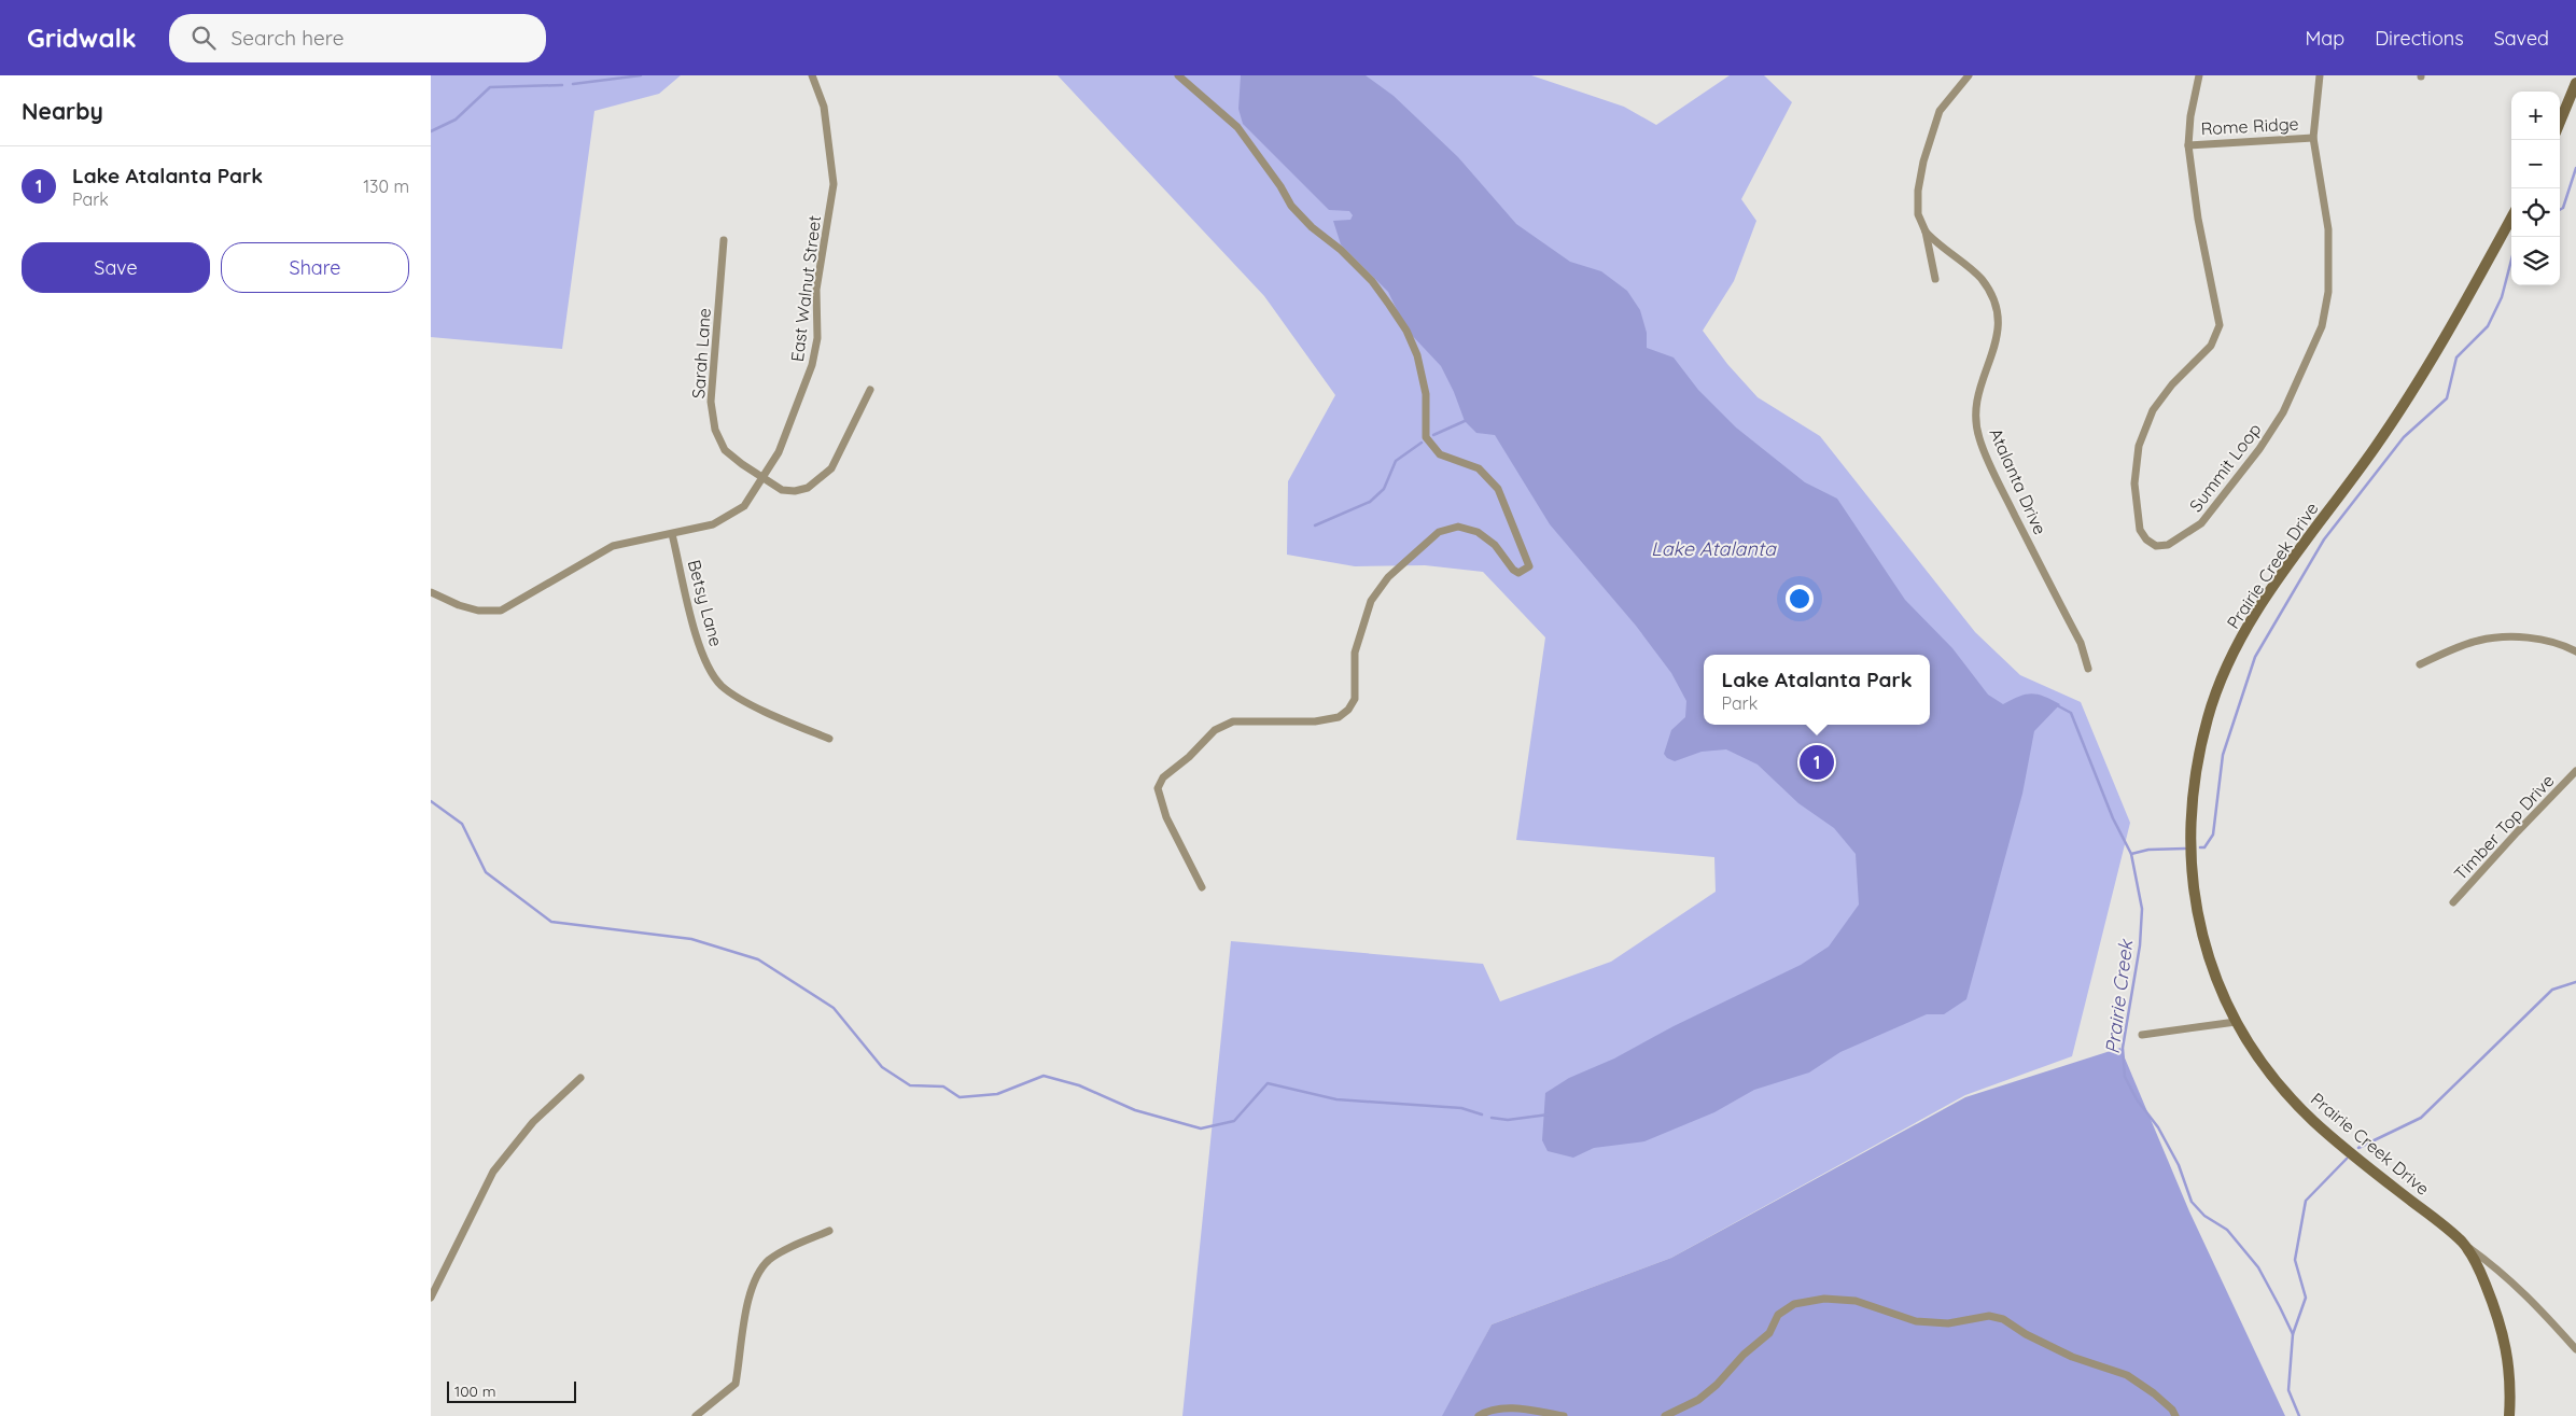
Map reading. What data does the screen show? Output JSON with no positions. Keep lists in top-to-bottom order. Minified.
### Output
{"streets":{"main road":["Prairie Creek Drive"],"street":["Rome Ridge","East Walnut Street","Sarah Lane","Summit Loop","Atalanta Drive","Betsy Lane","Timber Top Drive"]},"crossings":[["Rome Ridge","Summit Loop"],["East Walnut Street","Sarah Lane"],["East Walnut Street","Betsy Lane"]],"water":["Lake Atalanta","Prairie Creek"],"scale_bar":"100 m","page":{"header":"Gridwalk","search":"Search here","nav":["Map","Directions","Saved"],"heading":"Nearby","map_buttons":["+","−"],"list":[{"mark":"1","name":"Lake Atalanta Park","note":"Park","value":"130 m"}],"buttons":["Save","Share"],"popup":["Lake Atalanta Park","Park"],"pins":"1","scale":"100 m"}}
